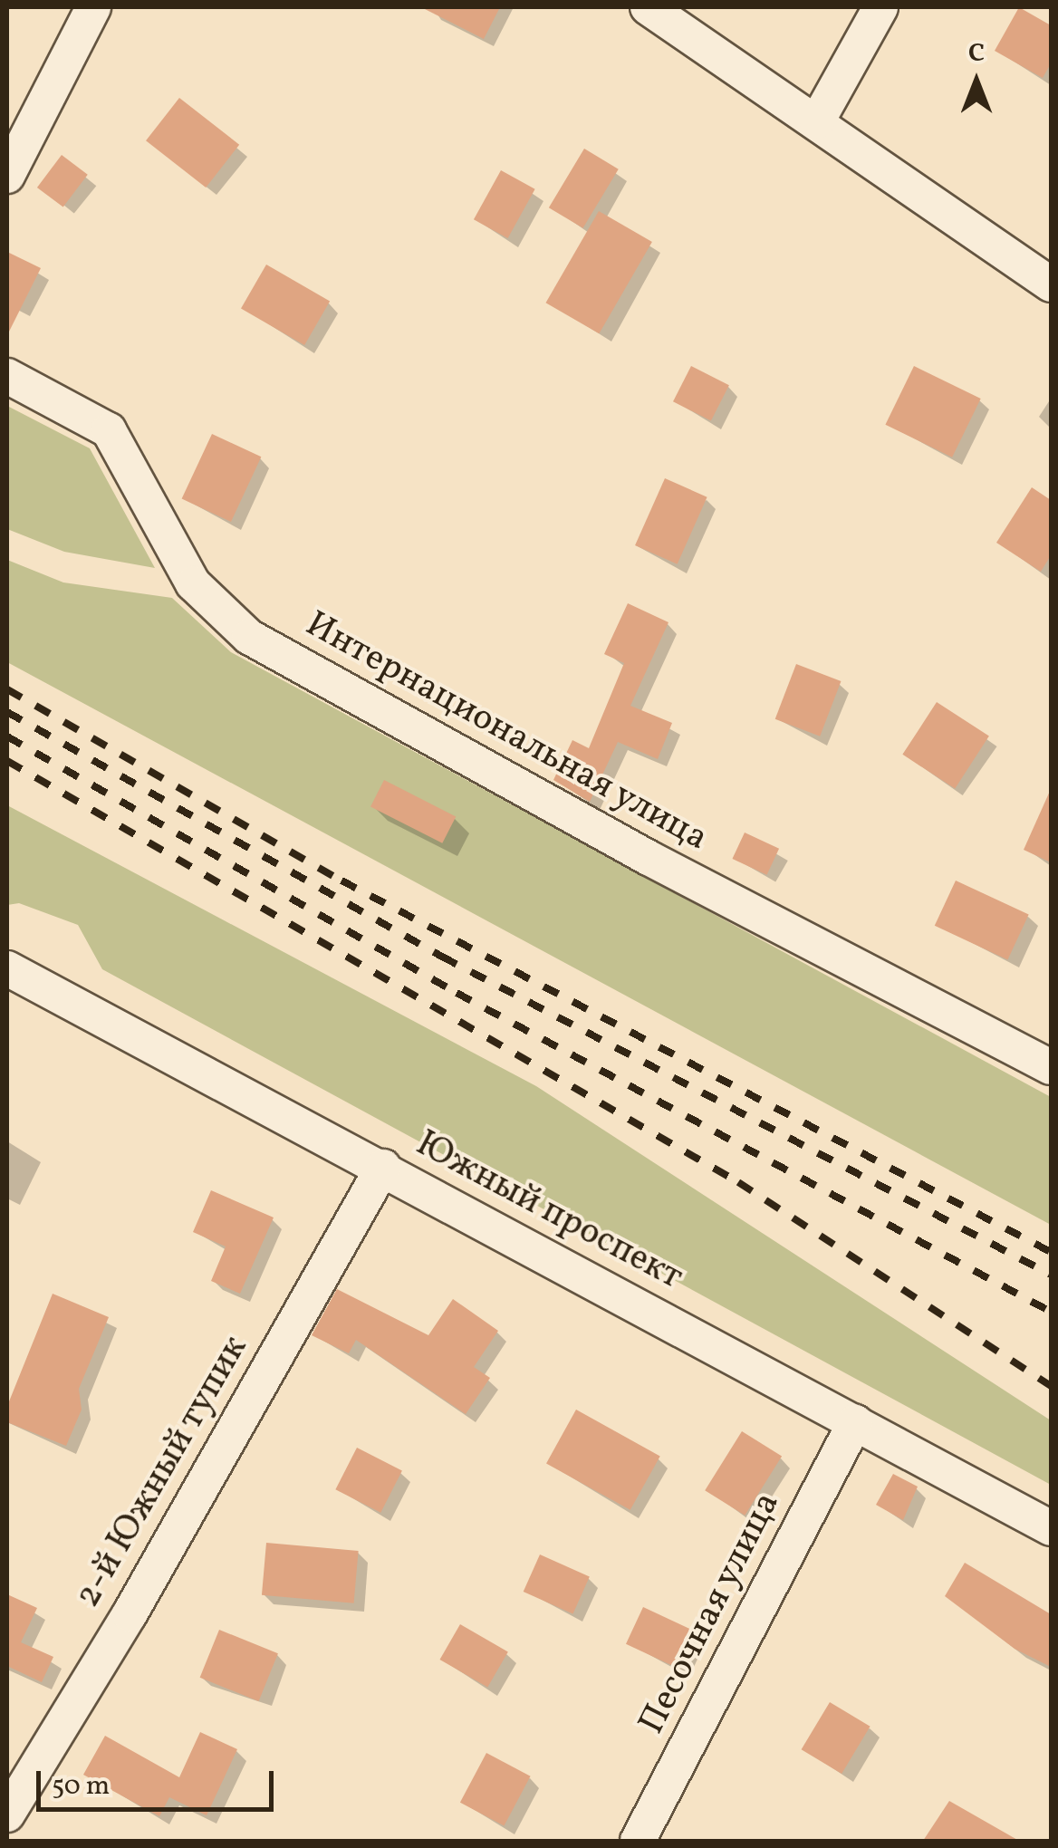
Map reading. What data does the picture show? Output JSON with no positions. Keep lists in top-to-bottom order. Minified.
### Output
{"streets":{"street":["Интернациональная улица","Южный проспект","2-й Южный тупик","Песочная улица"]},"crossings":[["Южный проспект","2-й Южный тупик"],["Южный проспект","Песочная улица"]],"scale_bar":"50 m","north":"top"}
